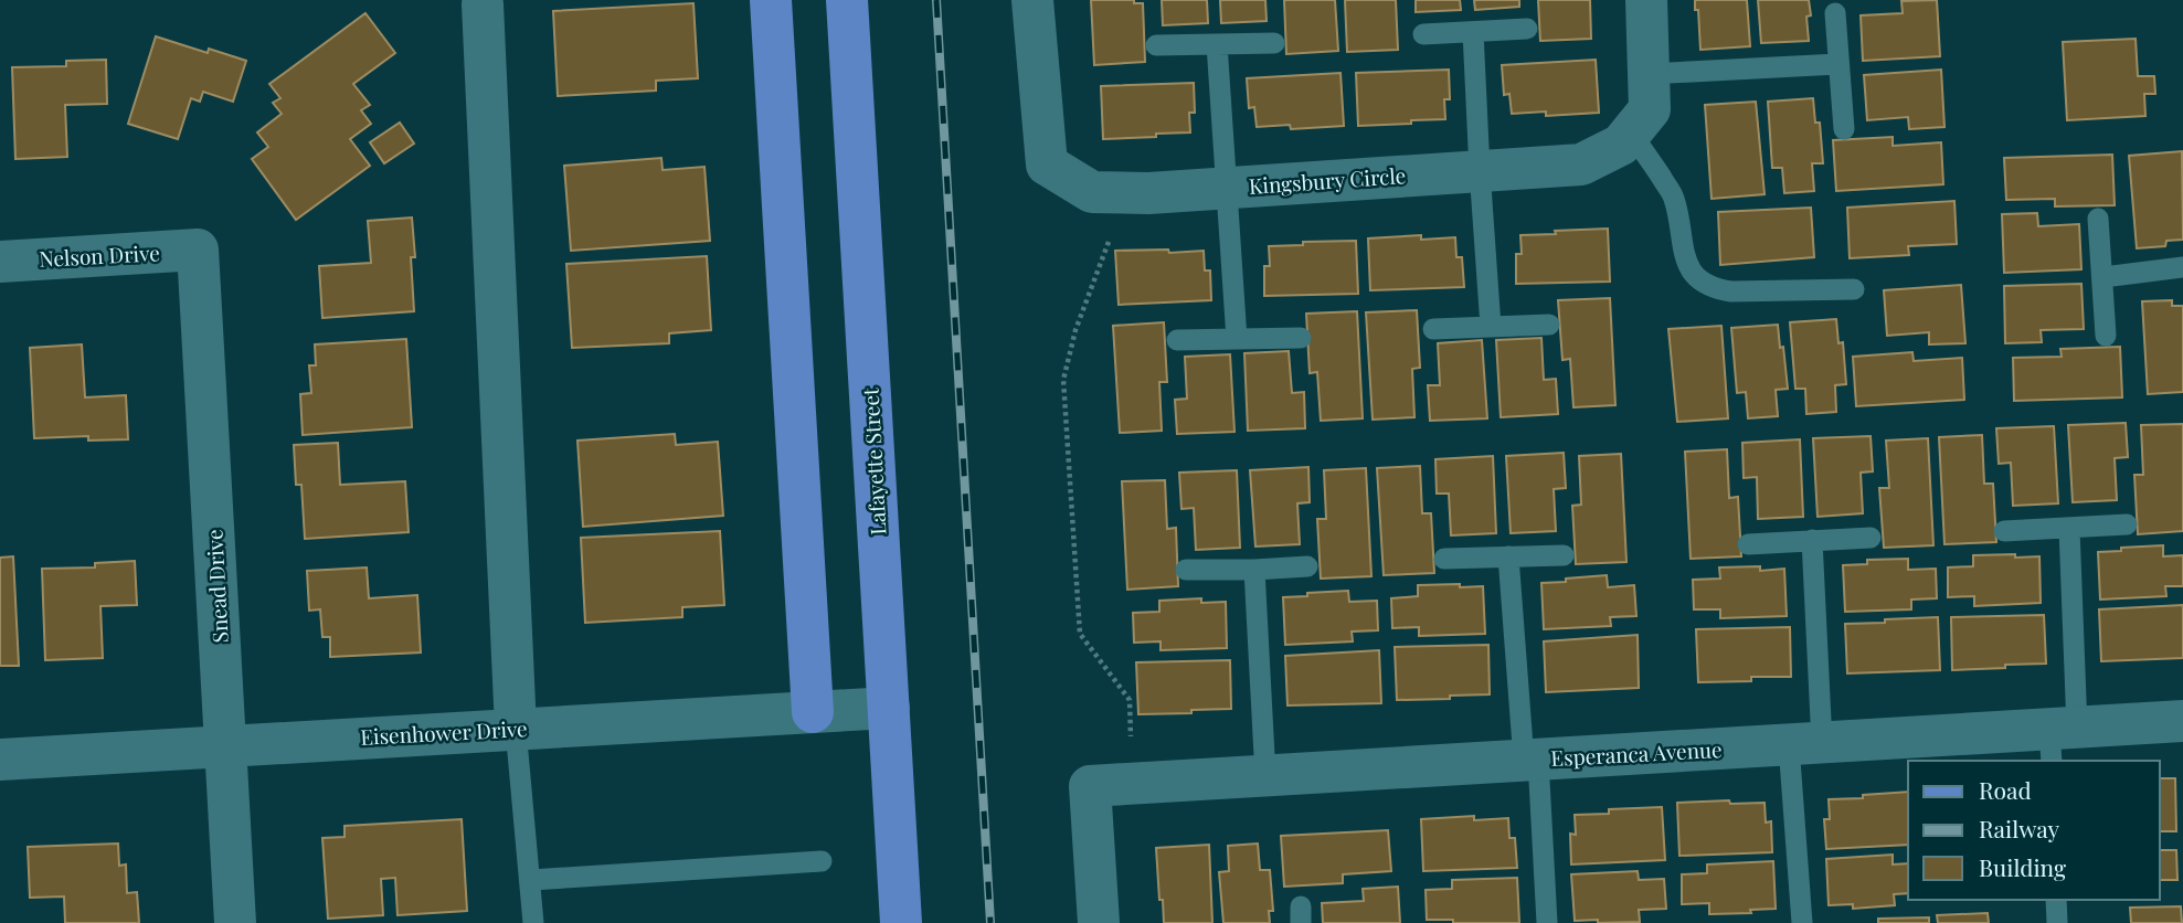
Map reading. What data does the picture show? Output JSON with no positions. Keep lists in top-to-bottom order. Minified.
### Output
{"streets":{"main road":["Lafayette Street"],"street":["Kingsbury Circle","Nelson Drive","Snead Drive","Eisenhower Drive","Esperanca Avenue"]},"crossings":[["Nelson Drive","Snead Drive"],["Lafayette Street","Eisenhower Drive"],["Snead Drive","Eisenhower Drive"]],"legend":["Road","Railway","Building"]}
